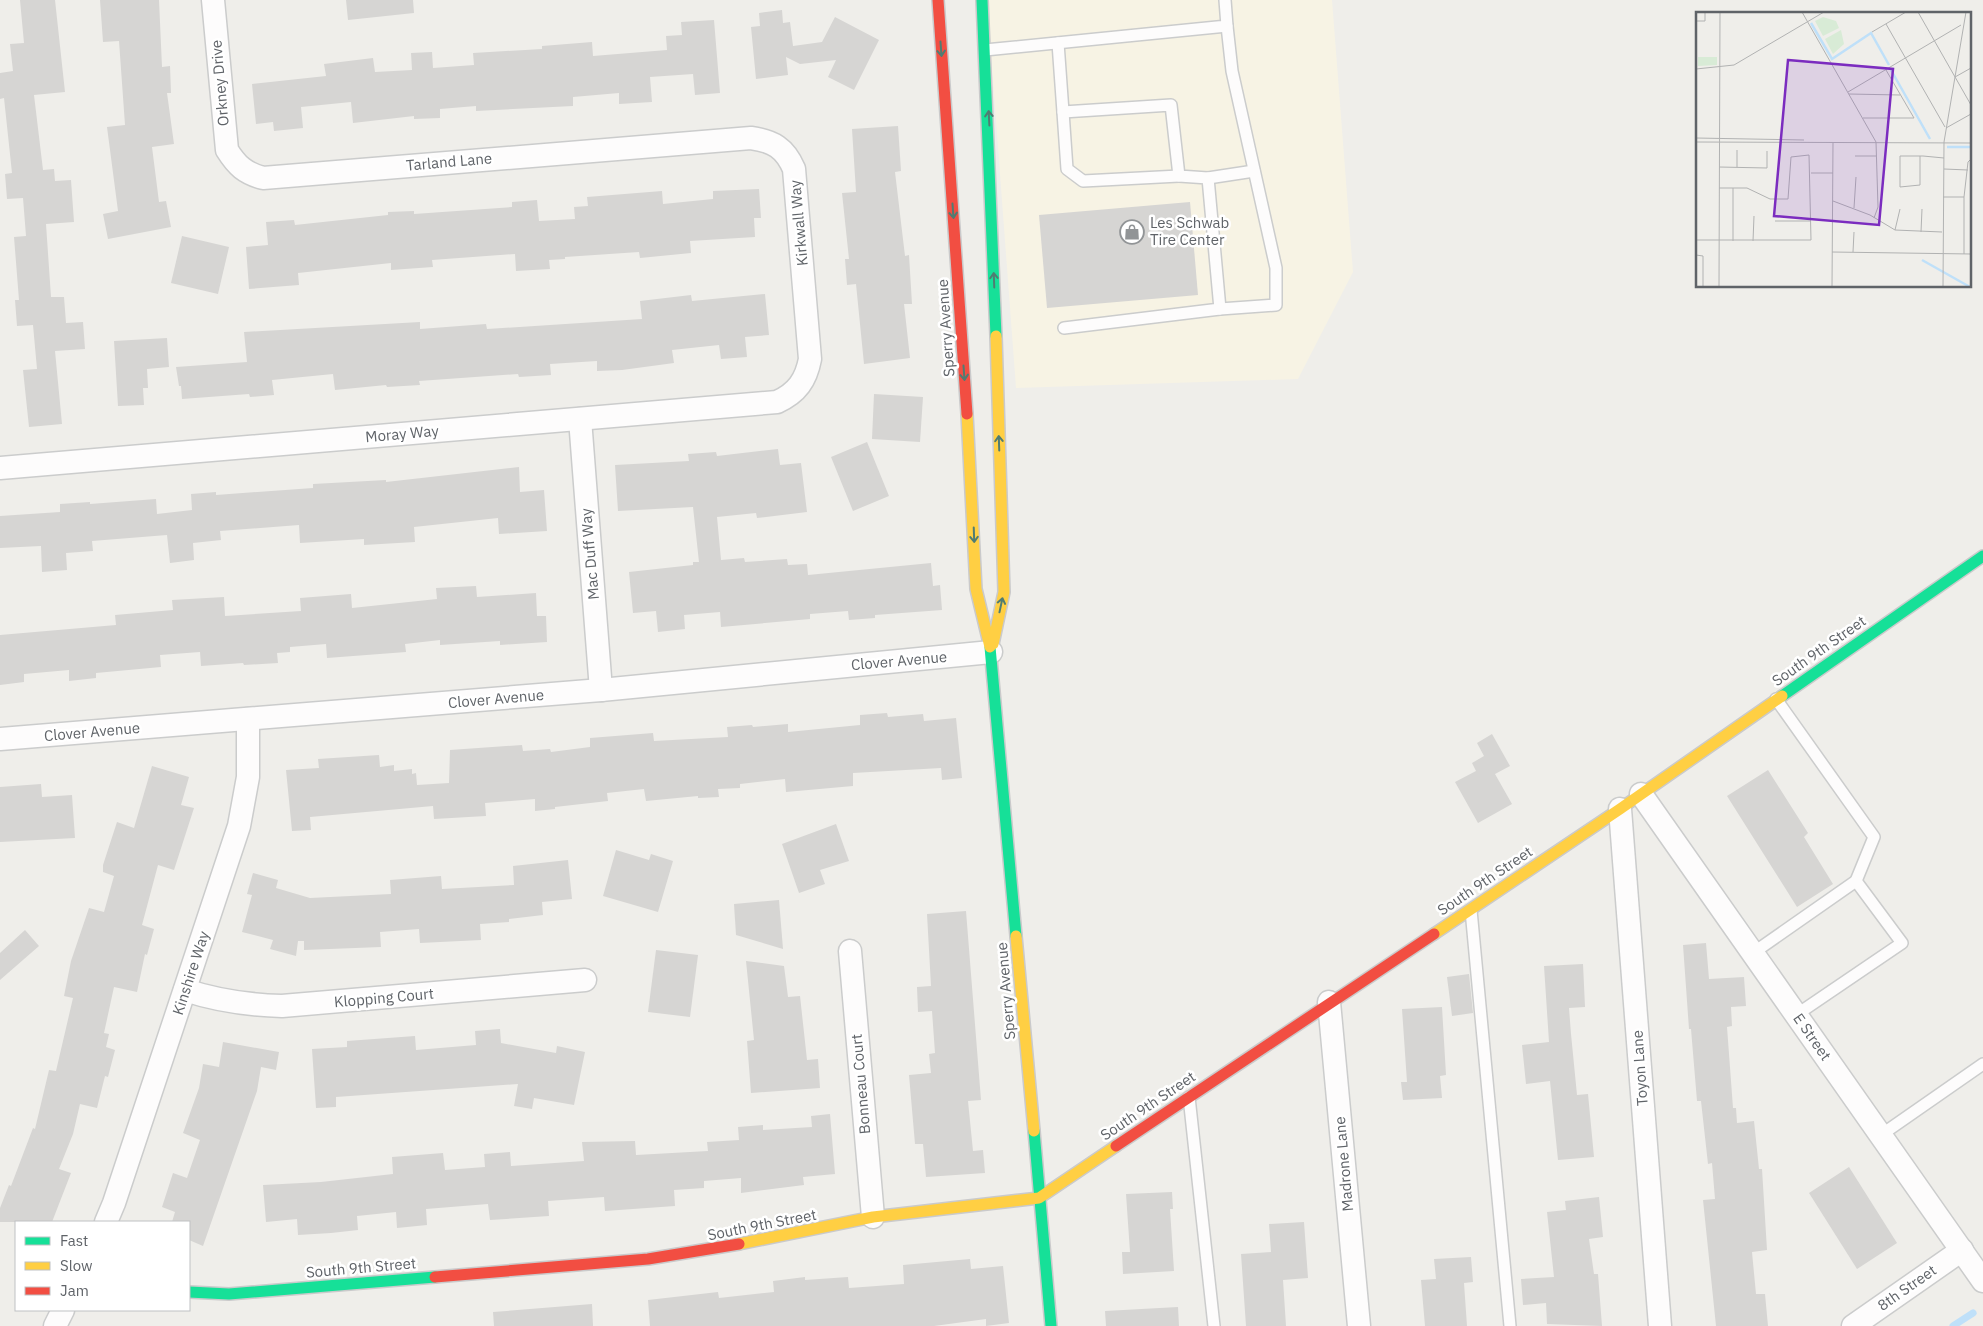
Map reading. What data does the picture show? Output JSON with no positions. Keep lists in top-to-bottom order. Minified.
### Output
{"streets":{"street":["Orkney Drive","Tarland Lane","Kirkwall Way","Sperry Avenue","Moray Way","Mac Duff Way","South 9th Street","Clover Avenue","Kinshire Way","Klopping Court","E Street","Toyon Lane","Bonneau Court","Madrone Lane","8th Street"]},"crossings":[["Orkney Drive","Tarland Lane"],["Tarland Lane","Kirkwall Way"],["Kirkwall Way","Moray Way"],["Sperry Avenue","South 9th Street"],["Sperry Avenue","Clover Avenue"],["Moray Way","Mac Duff Way"],["Mac Duff Way","Clover Avenue"],["South 9th Street","E Street"],["South 9th Street","Toyon Lane"],["South 9th Street","Bonneau Court"],["South 9th Street","Madrone Lane"],["Clover Avenue","Kinshire Way"],["Kinshire Way","Klopping Court"],["E Street","8th Street"]],"places":{"shop":["Les Schwab Tire Center"]},"legend":["Fast","Slow","Jam"]}
